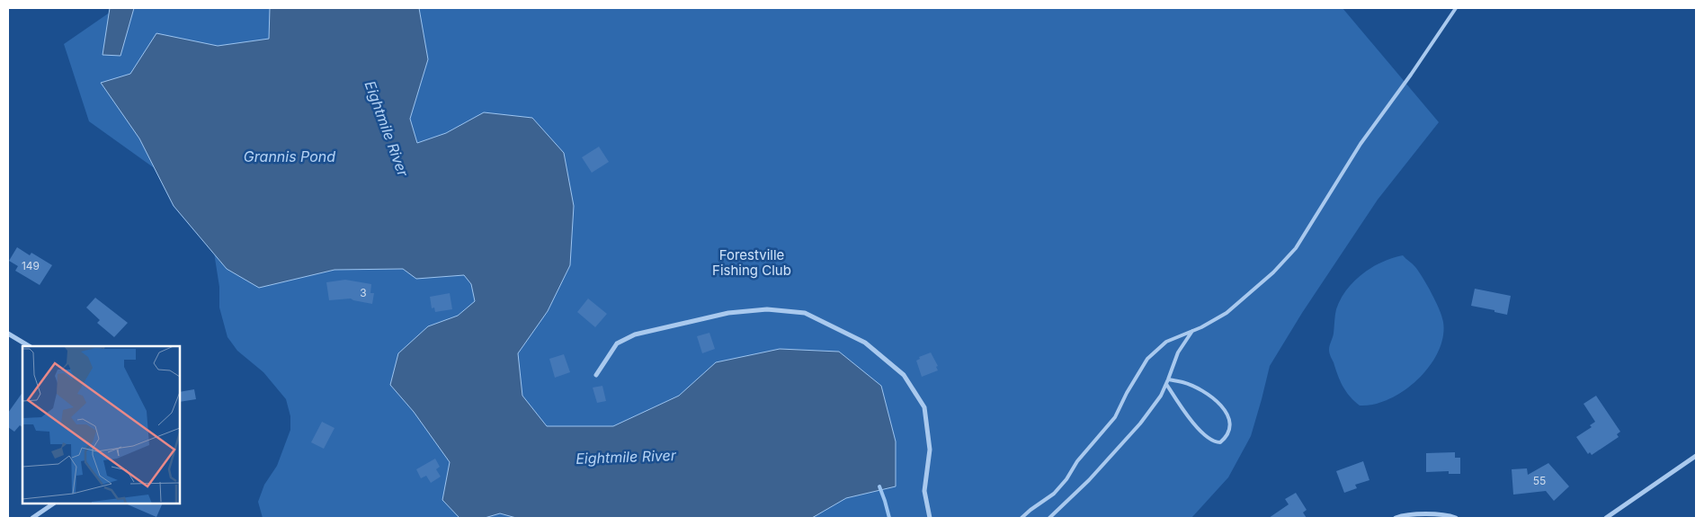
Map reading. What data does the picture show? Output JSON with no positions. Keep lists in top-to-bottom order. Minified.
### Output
{"water":["Eightmile River","Grannis Pond"],"parks":["Forestville Fishing Club"],"house_numbers":["149","3","55"]}
